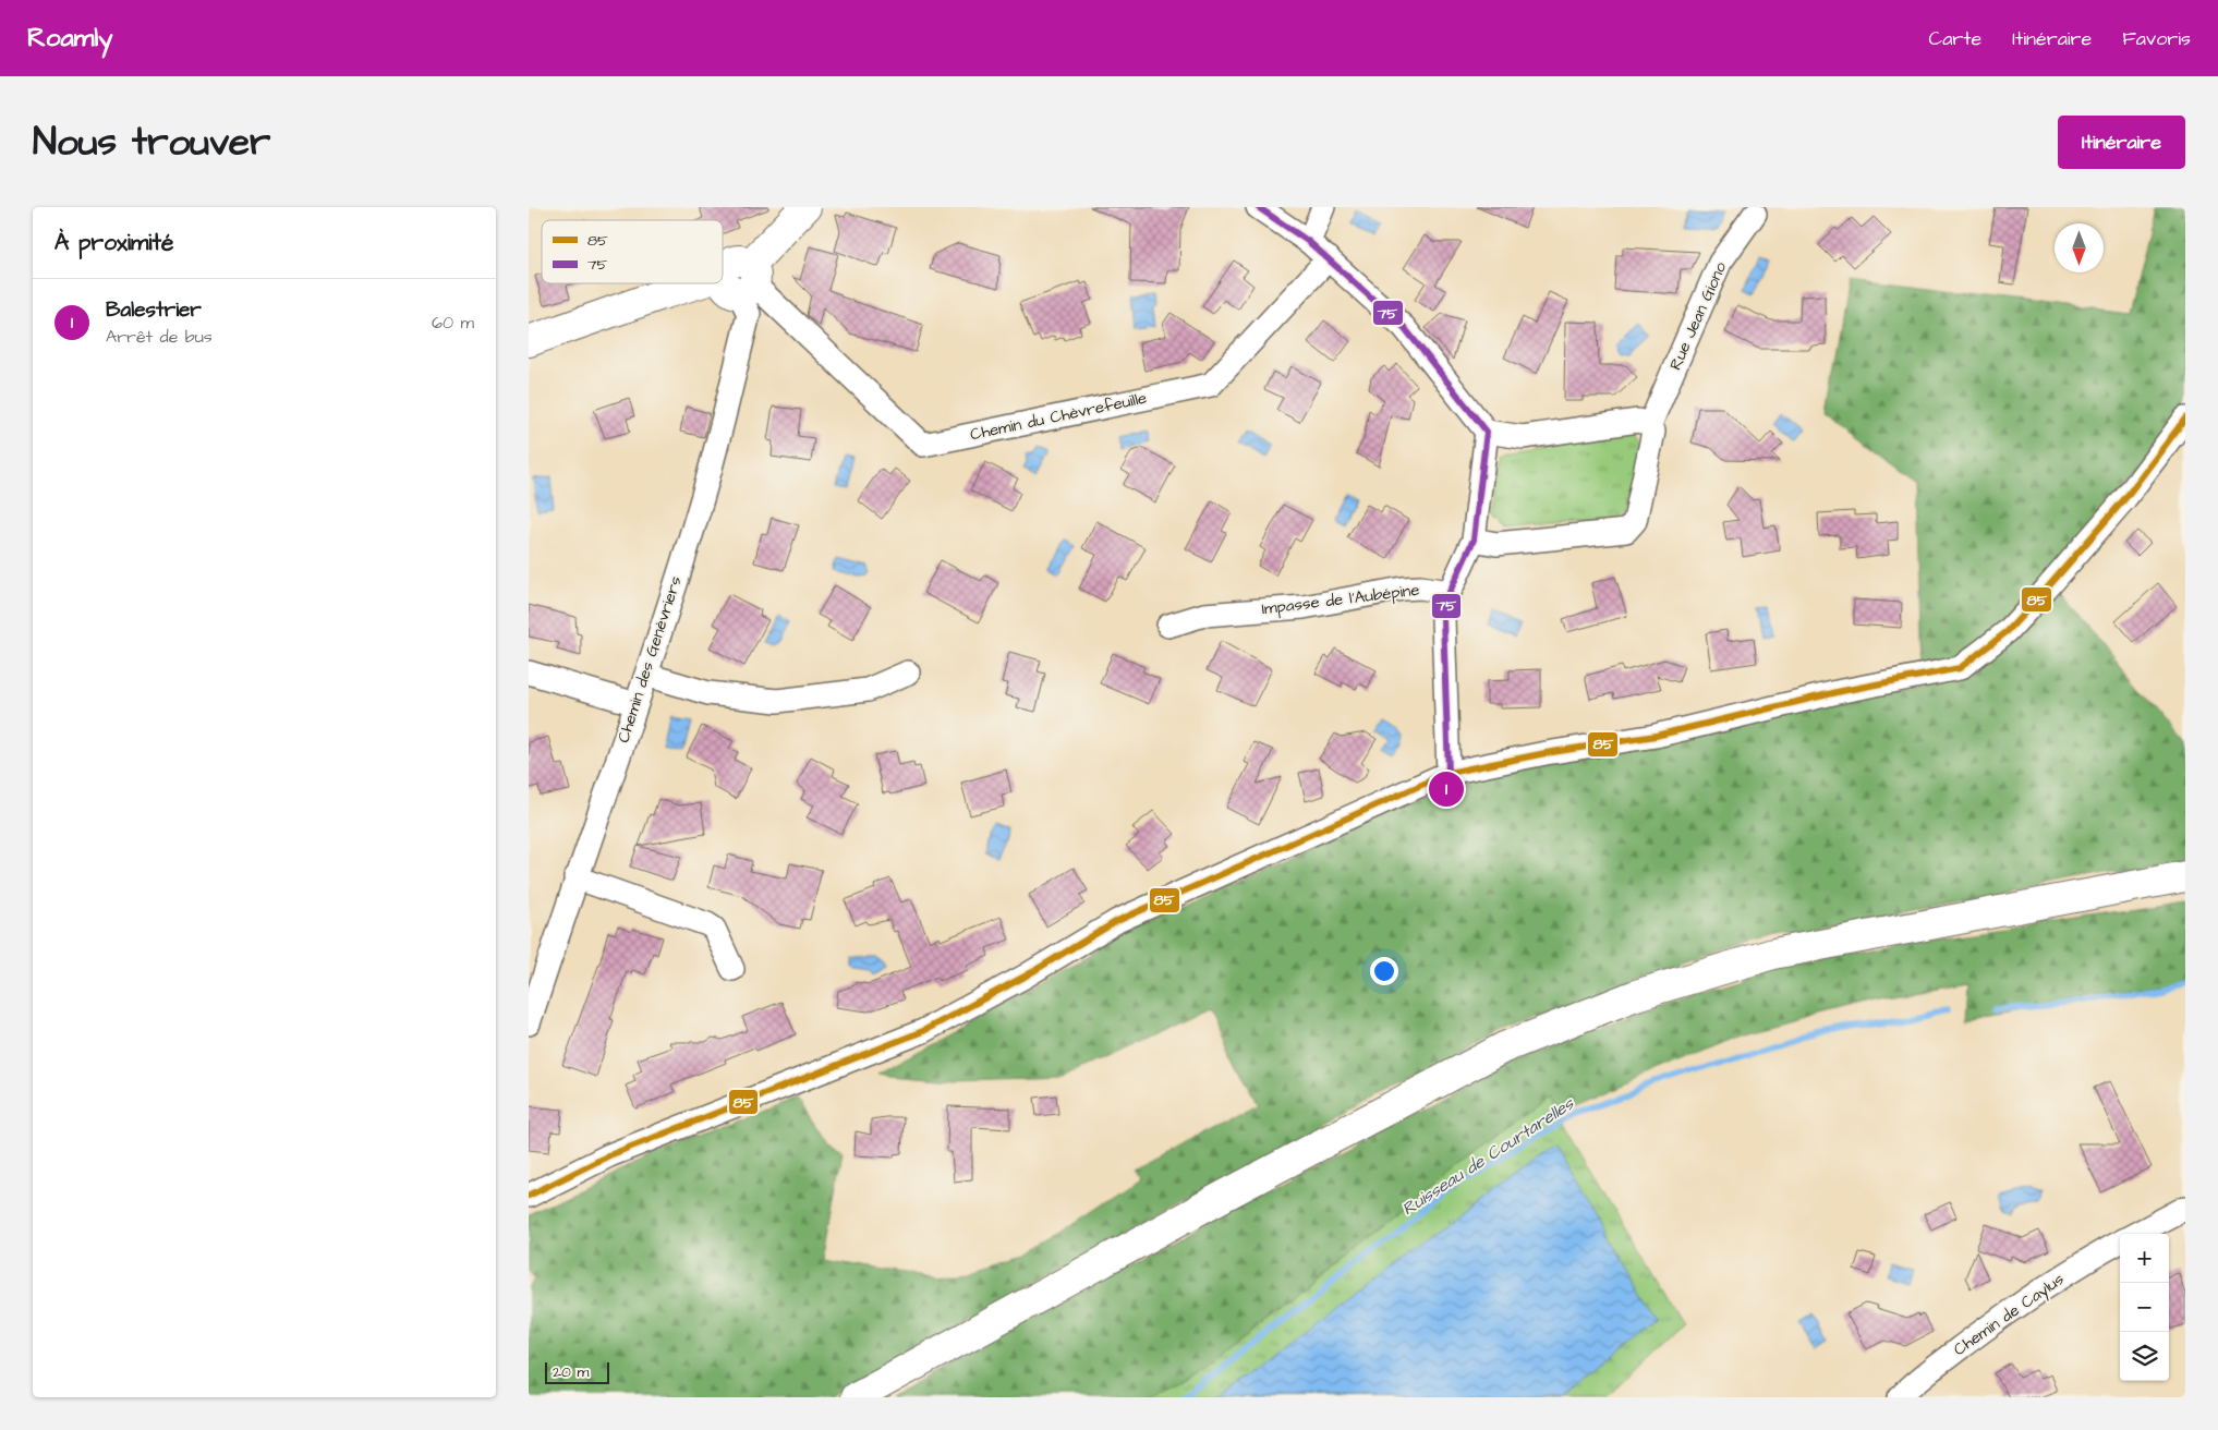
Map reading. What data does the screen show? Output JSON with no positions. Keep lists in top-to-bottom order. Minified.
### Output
{"streets":{"street":["Rue Jean Giono","Chemin du Chèvrefeuille","Impasse de l'Aubépine","Chemin des Genèvriers","Chemin de Caylus"]},"crossings":[["Chemin du Chèvrefeuille","Chemin des Genèvriers"]],"water":["Ruisseau de Courtarelles"],"lines":["transit line 75","transit line 85"],"legend":["85","75"],"scale_bar":"20 m","north":"bottom","page":{"header":"Roamly","nav":["Carte","Itinéraire","Favoris"],"title":"Nous trouver","buttons":"Itinéraire","heading":"À proximité","list":[{"mark":"1","name":"Balestrier","note":"Arrêt de bus","value":"60 m"}],"pins":"1","map_buttons":["+","−"],"scale":"20 m"}}
